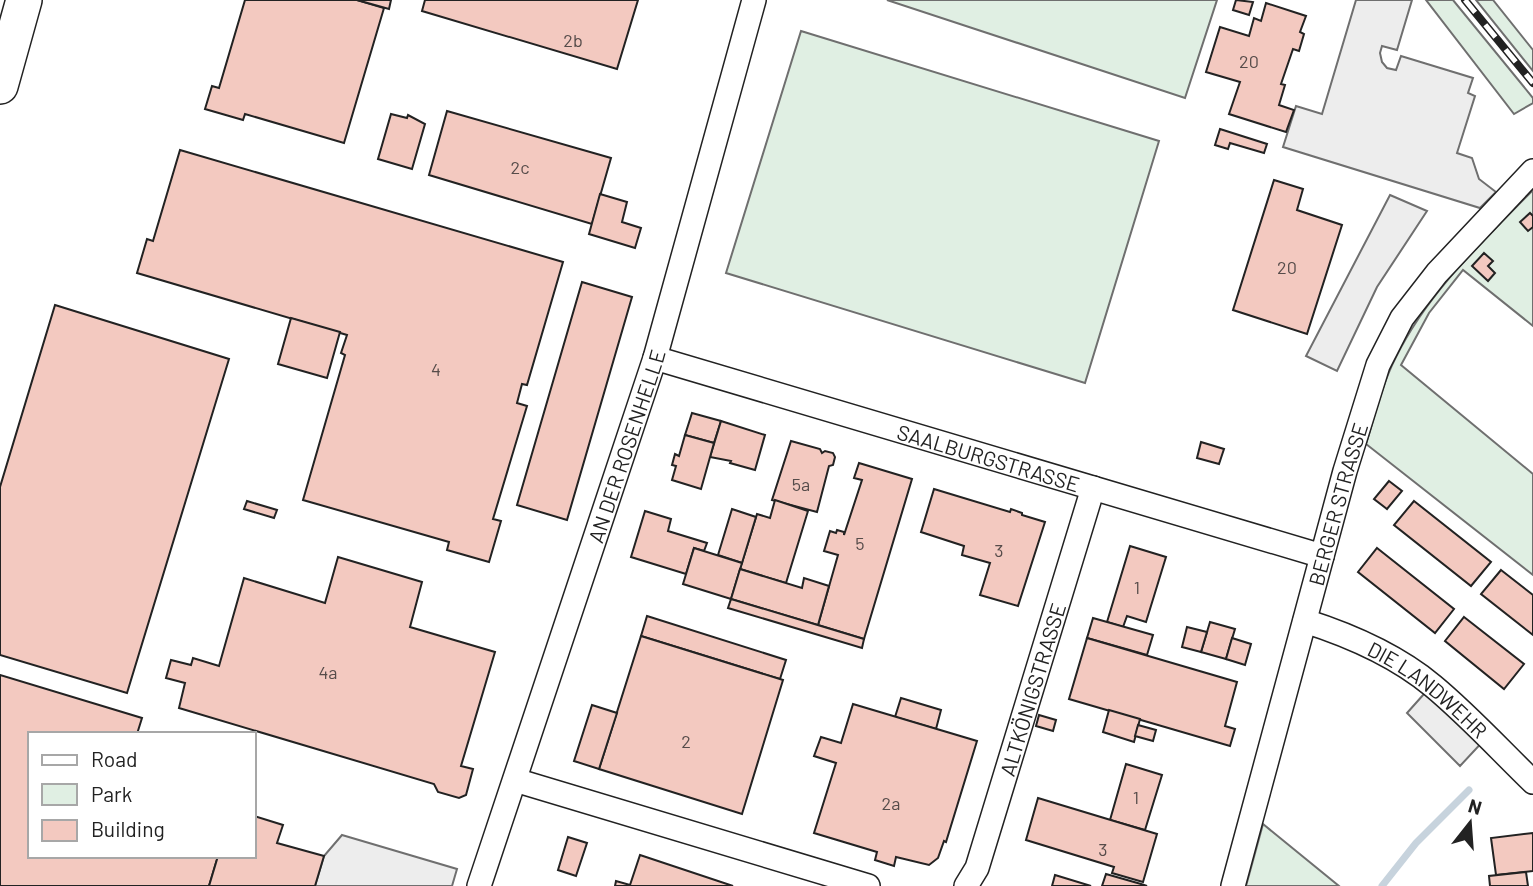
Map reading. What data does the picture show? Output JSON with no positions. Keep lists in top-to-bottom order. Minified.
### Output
{"streets":{"street":["AN DER ROSENHELLE","SAALBURGSTRASSE","BERGER STRASSE","ALTKÖNIGSTRASSE","DIE LANDWEHR"]},"crossings":[["AN DER ROSENHELLE","SAALBURGSTRASSE"],["SAALBURGSTRASSE","BERGER STRASSE"],["SAALBURGSTRASSE","ALTKÖNIGSTRASSE"],["BERGER STRASSE","DIE LANDWEHR"]],"house_numbers":["2b","20","2c","20","4","5a","5","3","1","4a","2","1","2a","3"],"legend":["Road","Park","Building"],"north":"top"}
